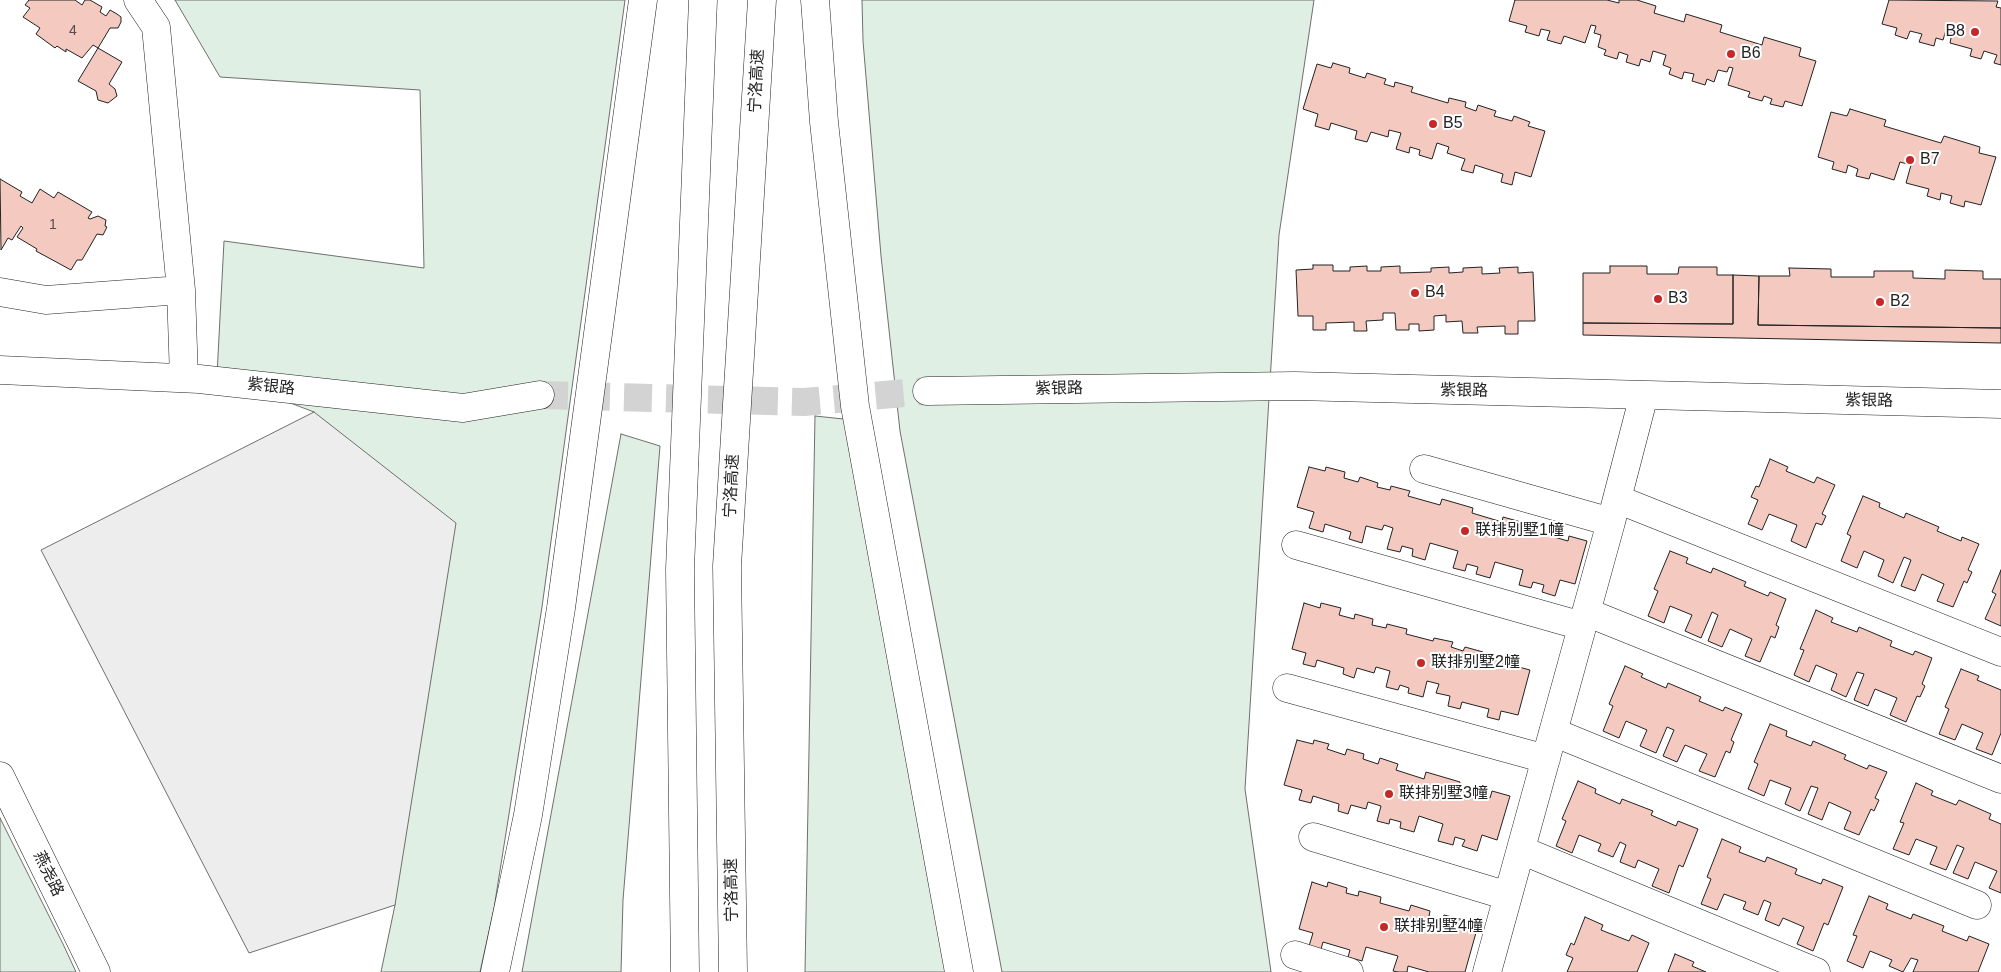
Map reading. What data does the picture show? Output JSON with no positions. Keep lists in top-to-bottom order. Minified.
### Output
{"streets":{"main road":["宁洛高速","紫银路","燕尧路"]},"places":["B8","B6","B5","B7","B4","B3","B2","联排别墅1幢","联排别墅2幢","联排别墅3幢","联排别墅4幢"],"house_numbers":["4","1"]}
